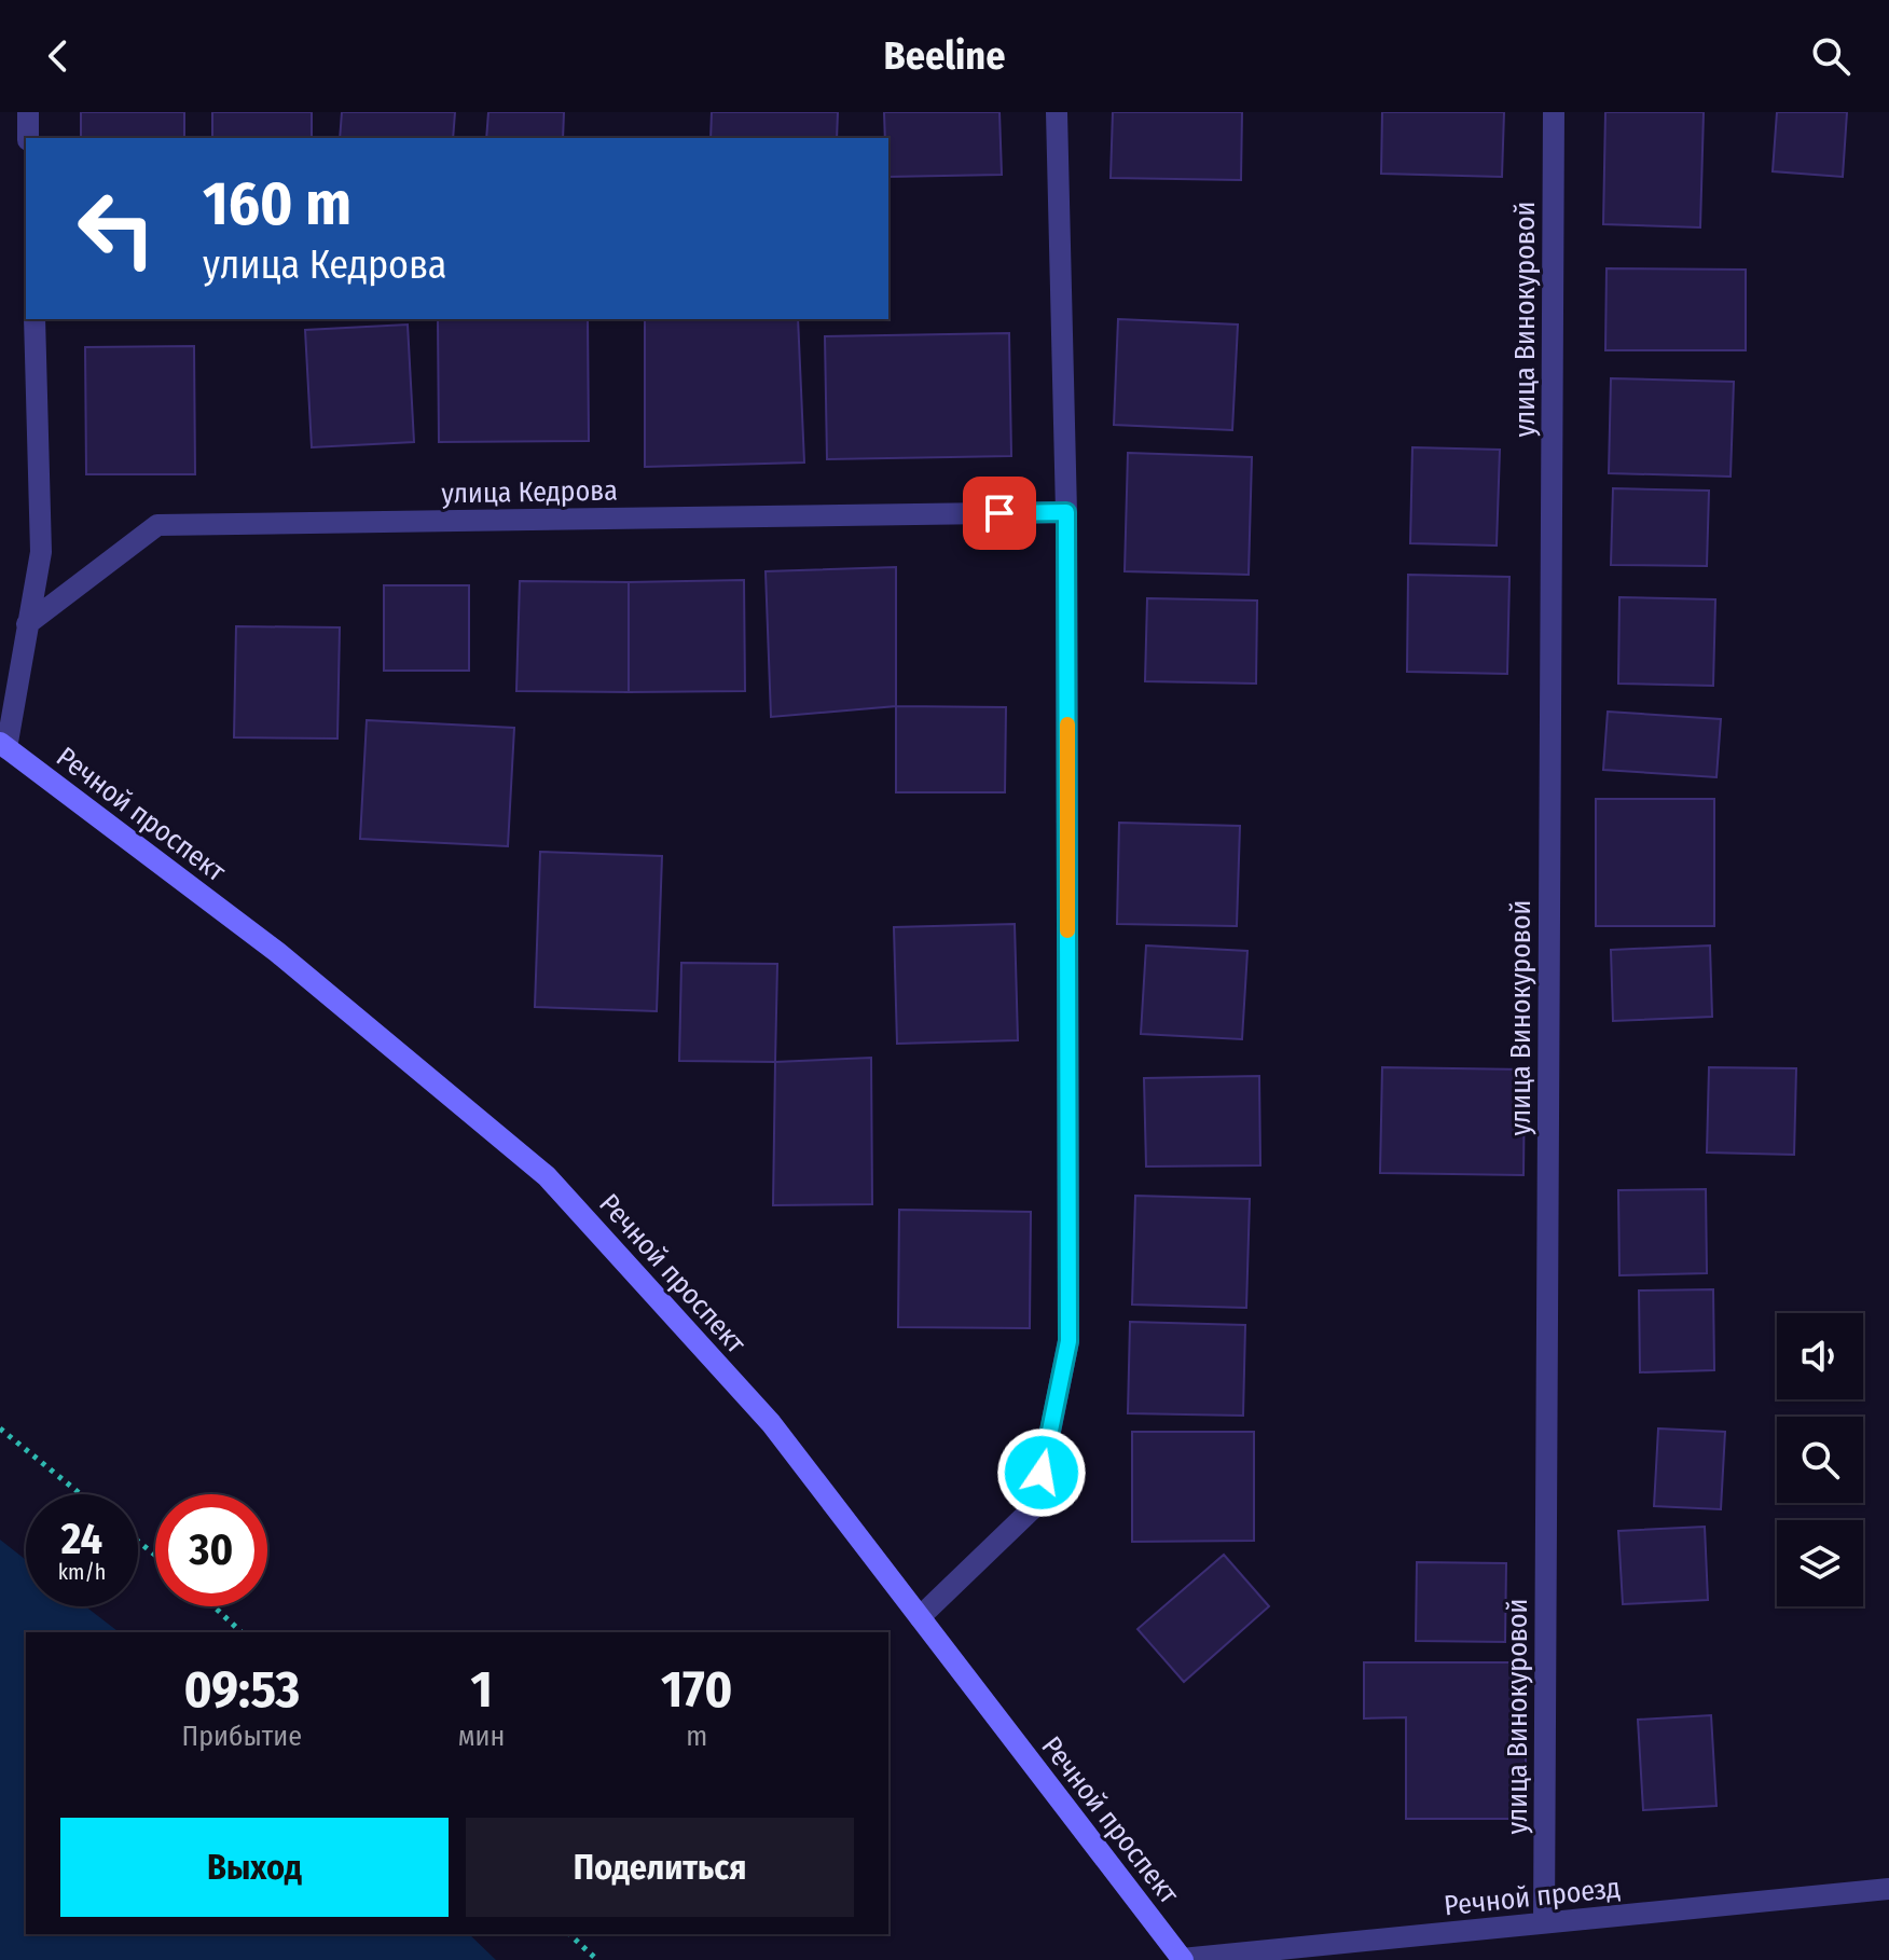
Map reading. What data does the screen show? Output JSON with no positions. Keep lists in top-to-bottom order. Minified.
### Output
{"streets":{"street":["улица Винокуровой","улица Кедрова","Речной проспект","Речной проезд"]},"crossings":[["улица Винокуровой","Речной проезд"],["Речной проспект","Речной проезд"]],"page":{"header":"Beeline","turn":["160 m","улица Кедрова"],"speed":"24 km/h","limit":"30","eta":["09:53","Прибытие","1","мин","170","m"],"buttons":["Выход","Поделиться"]}}
